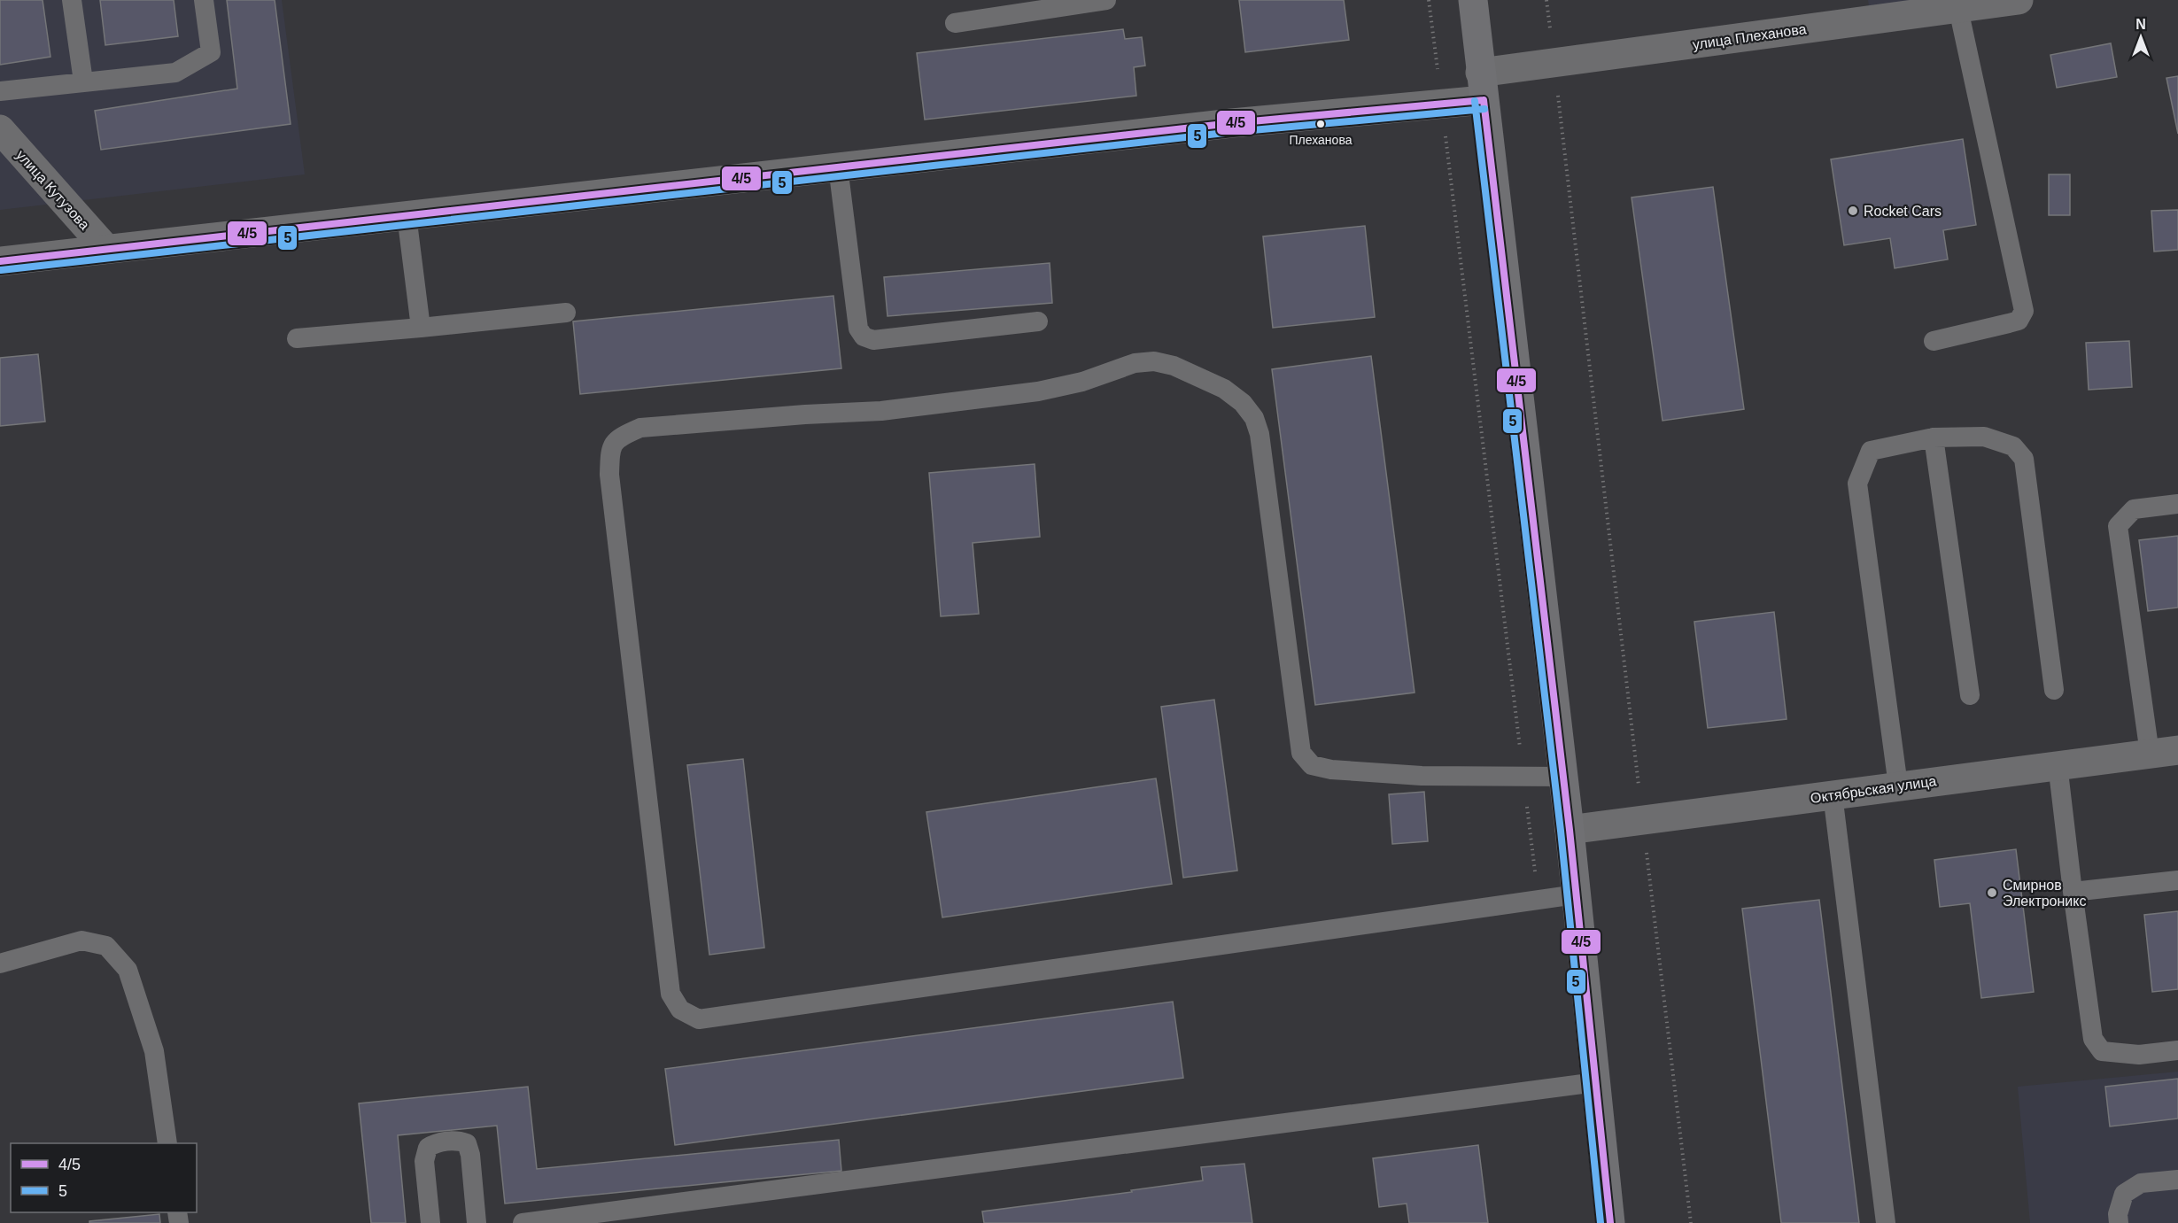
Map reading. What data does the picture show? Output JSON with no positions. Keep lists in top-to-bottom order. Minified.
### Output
{"streets":{"street":["улица Плеханова","улица Кутузова","Октябрьская улица"]},"crossings":[["улица Плеханова","улица Кутузова"]],"places":["Плеханова","Rocket Cars","Смирнов Электроникс"],"lines":["transit line 4/5","transit line 5"],"legend":["4/5","5"],"north":"top"}
